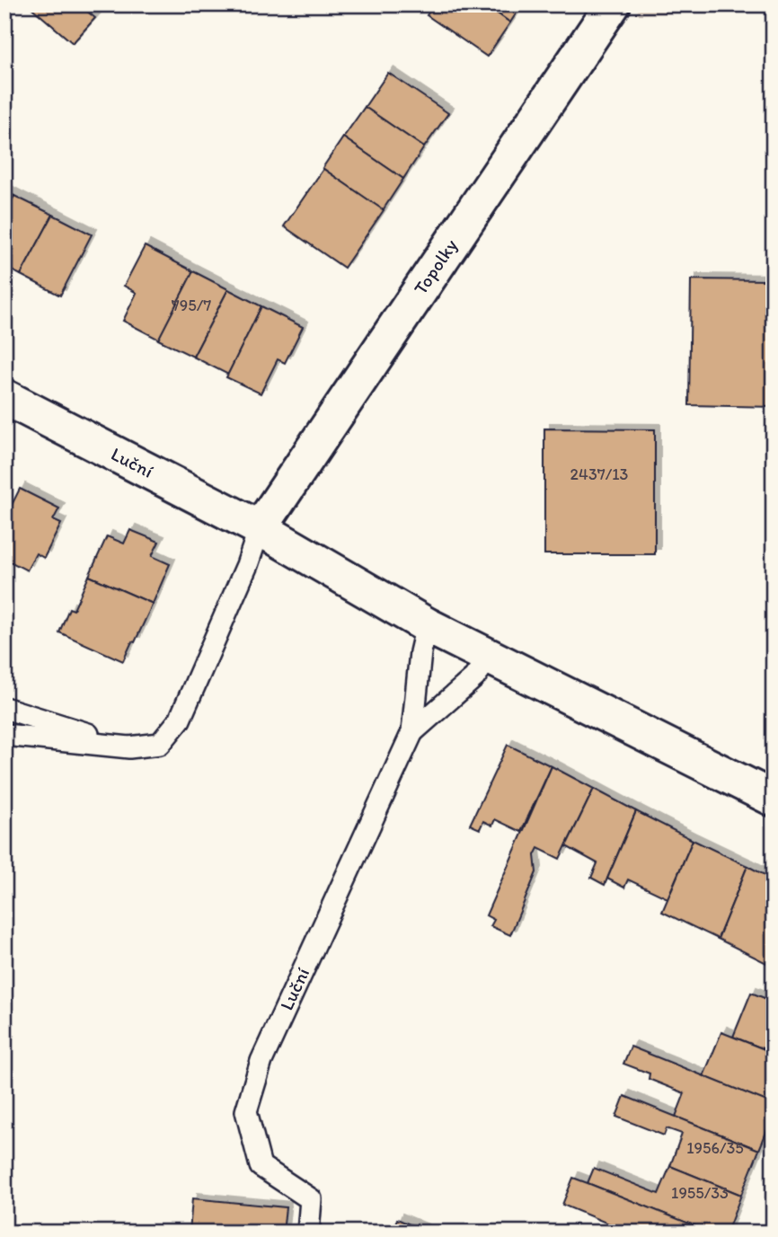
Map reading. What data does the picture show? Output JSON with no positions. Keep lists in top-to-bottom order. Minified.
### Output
{"streets":{"street":["Topolky","Luční"]},"crossings":[["Topolky","Luční"]],"house_numbers":["795/7","2437/13","1956/35","1955/33"]}
